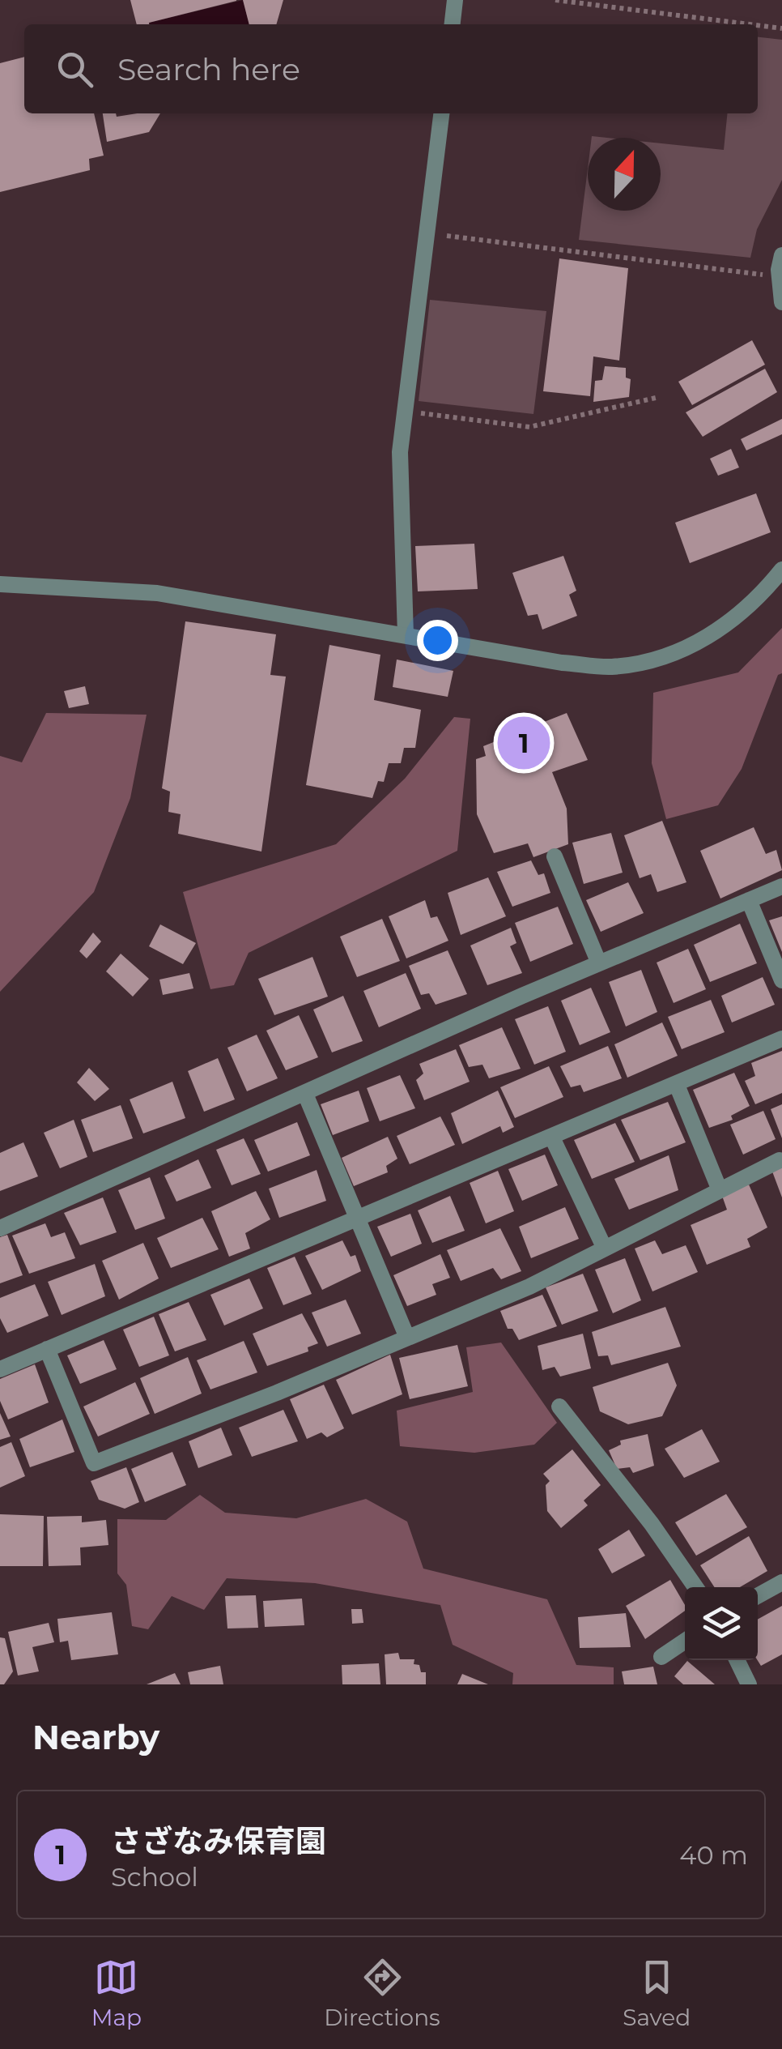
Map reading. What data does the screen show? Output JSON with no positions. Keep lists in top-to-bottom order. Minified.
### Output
{"north":"top","page":{"search":"Search here","pins":"1","heading":"Nearby","list":[{"mark":"1","name":"さざなみ保育園","note":"School","value":"40 m"}],"nav":["Map","Directions","Saved"]}}
